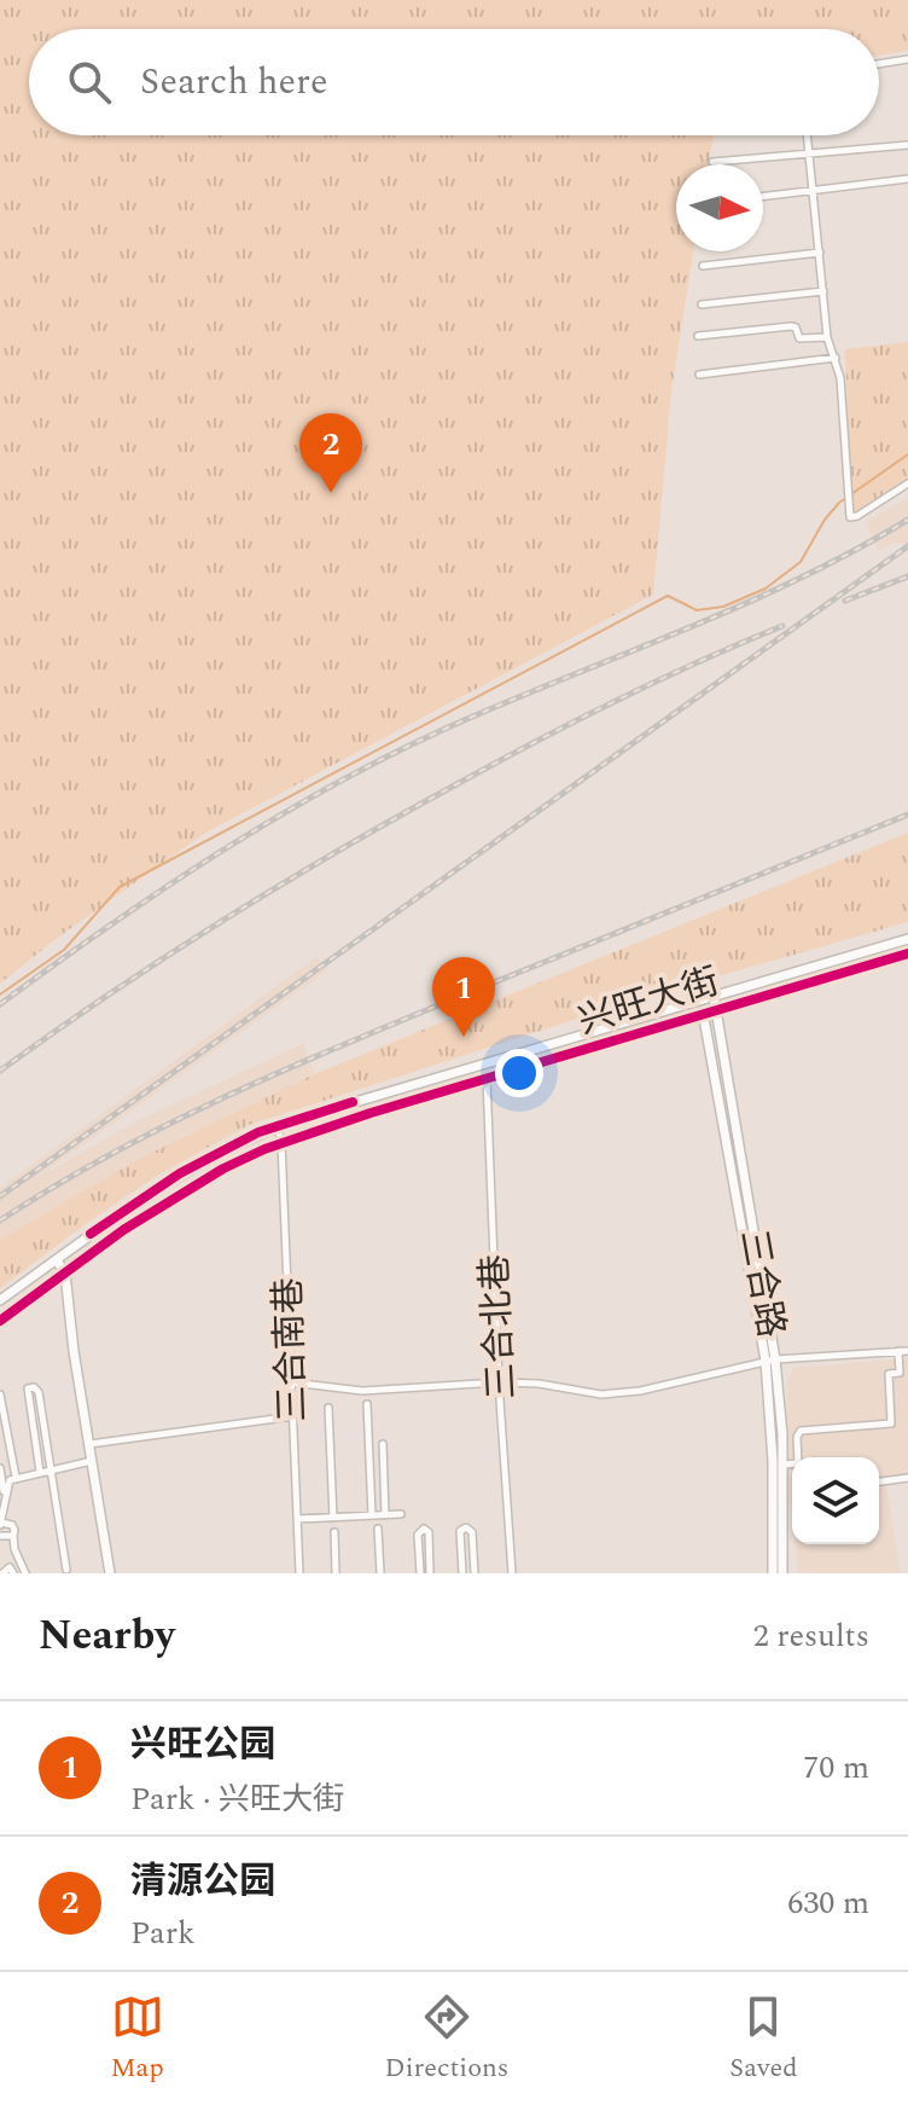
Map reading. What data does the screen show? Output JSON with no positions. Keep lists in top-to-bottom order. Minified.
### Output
{"streets":{"main road":["兴旺大街","三合路"],"street":["三合北巷","三合南巷"]},"crossings":[["兴旺大街","三合路"],["兴旺大街","三合北巷"],["兴旺大街","三合南巷"]],"north":"right","page":{"search":"Search here","pins":["2","1"],"heading":["Nearby","2 results"],"list":[{"mark":"1","name":"兴旺公园","note":"Park · 兴旺大街","value":"70 m"},{"mark":"2","name":"清源公园","note":"Park","value":"630 m"}],"nav":["Map","Directions","Saved"]}}
